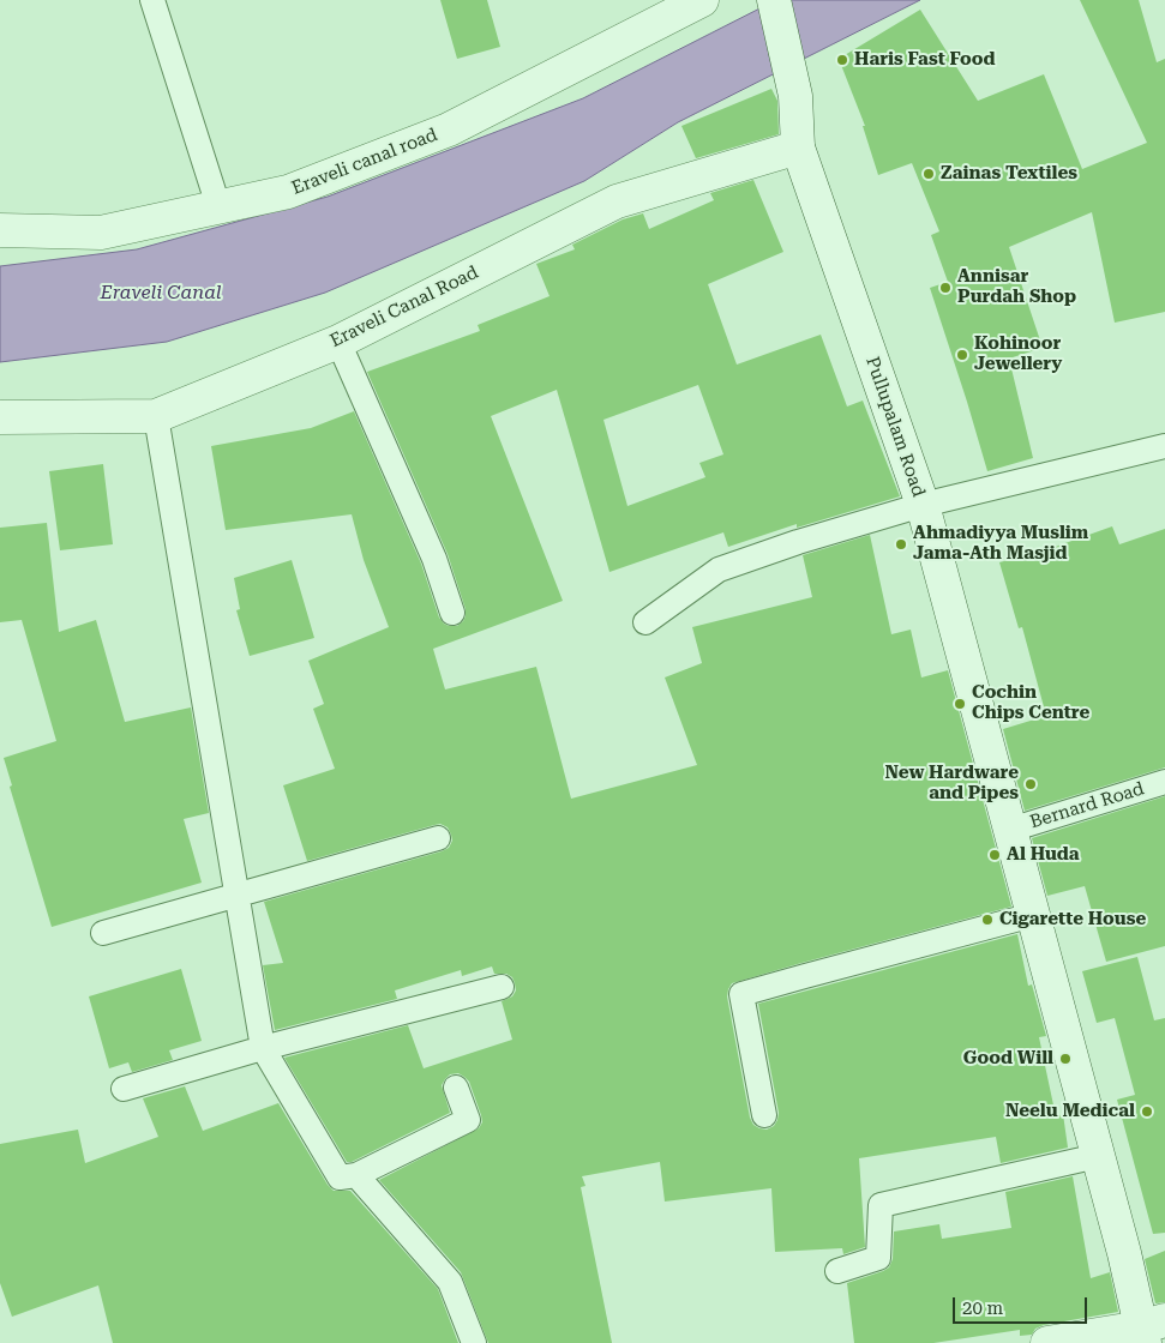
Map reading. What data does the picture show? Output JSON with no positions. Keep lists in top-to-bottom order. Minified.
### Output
{"streets":{"street":["Eraveli canal road","Eraveli Canal Road","Pullupalam Road"],"lane":["Bernard Road"]},"crossings":[["Eraveli Canal Road","Pullupalam Road"],["Pullupalam Road","Bernard Road"]],"water":["Eraveli Canal"],"places":["Haris Fast Food","Zainas Textiles","Annisar Purdah Shop","Kohinoor Jewellery","Ahmadiyya Muslim Jama-Ath Masjid","Cochin Chips Centre","New Hardware and Pipes","Al Huda","Cigarette House","Good Will","Neelu Medical"],"scale_bar":"20 m"}
